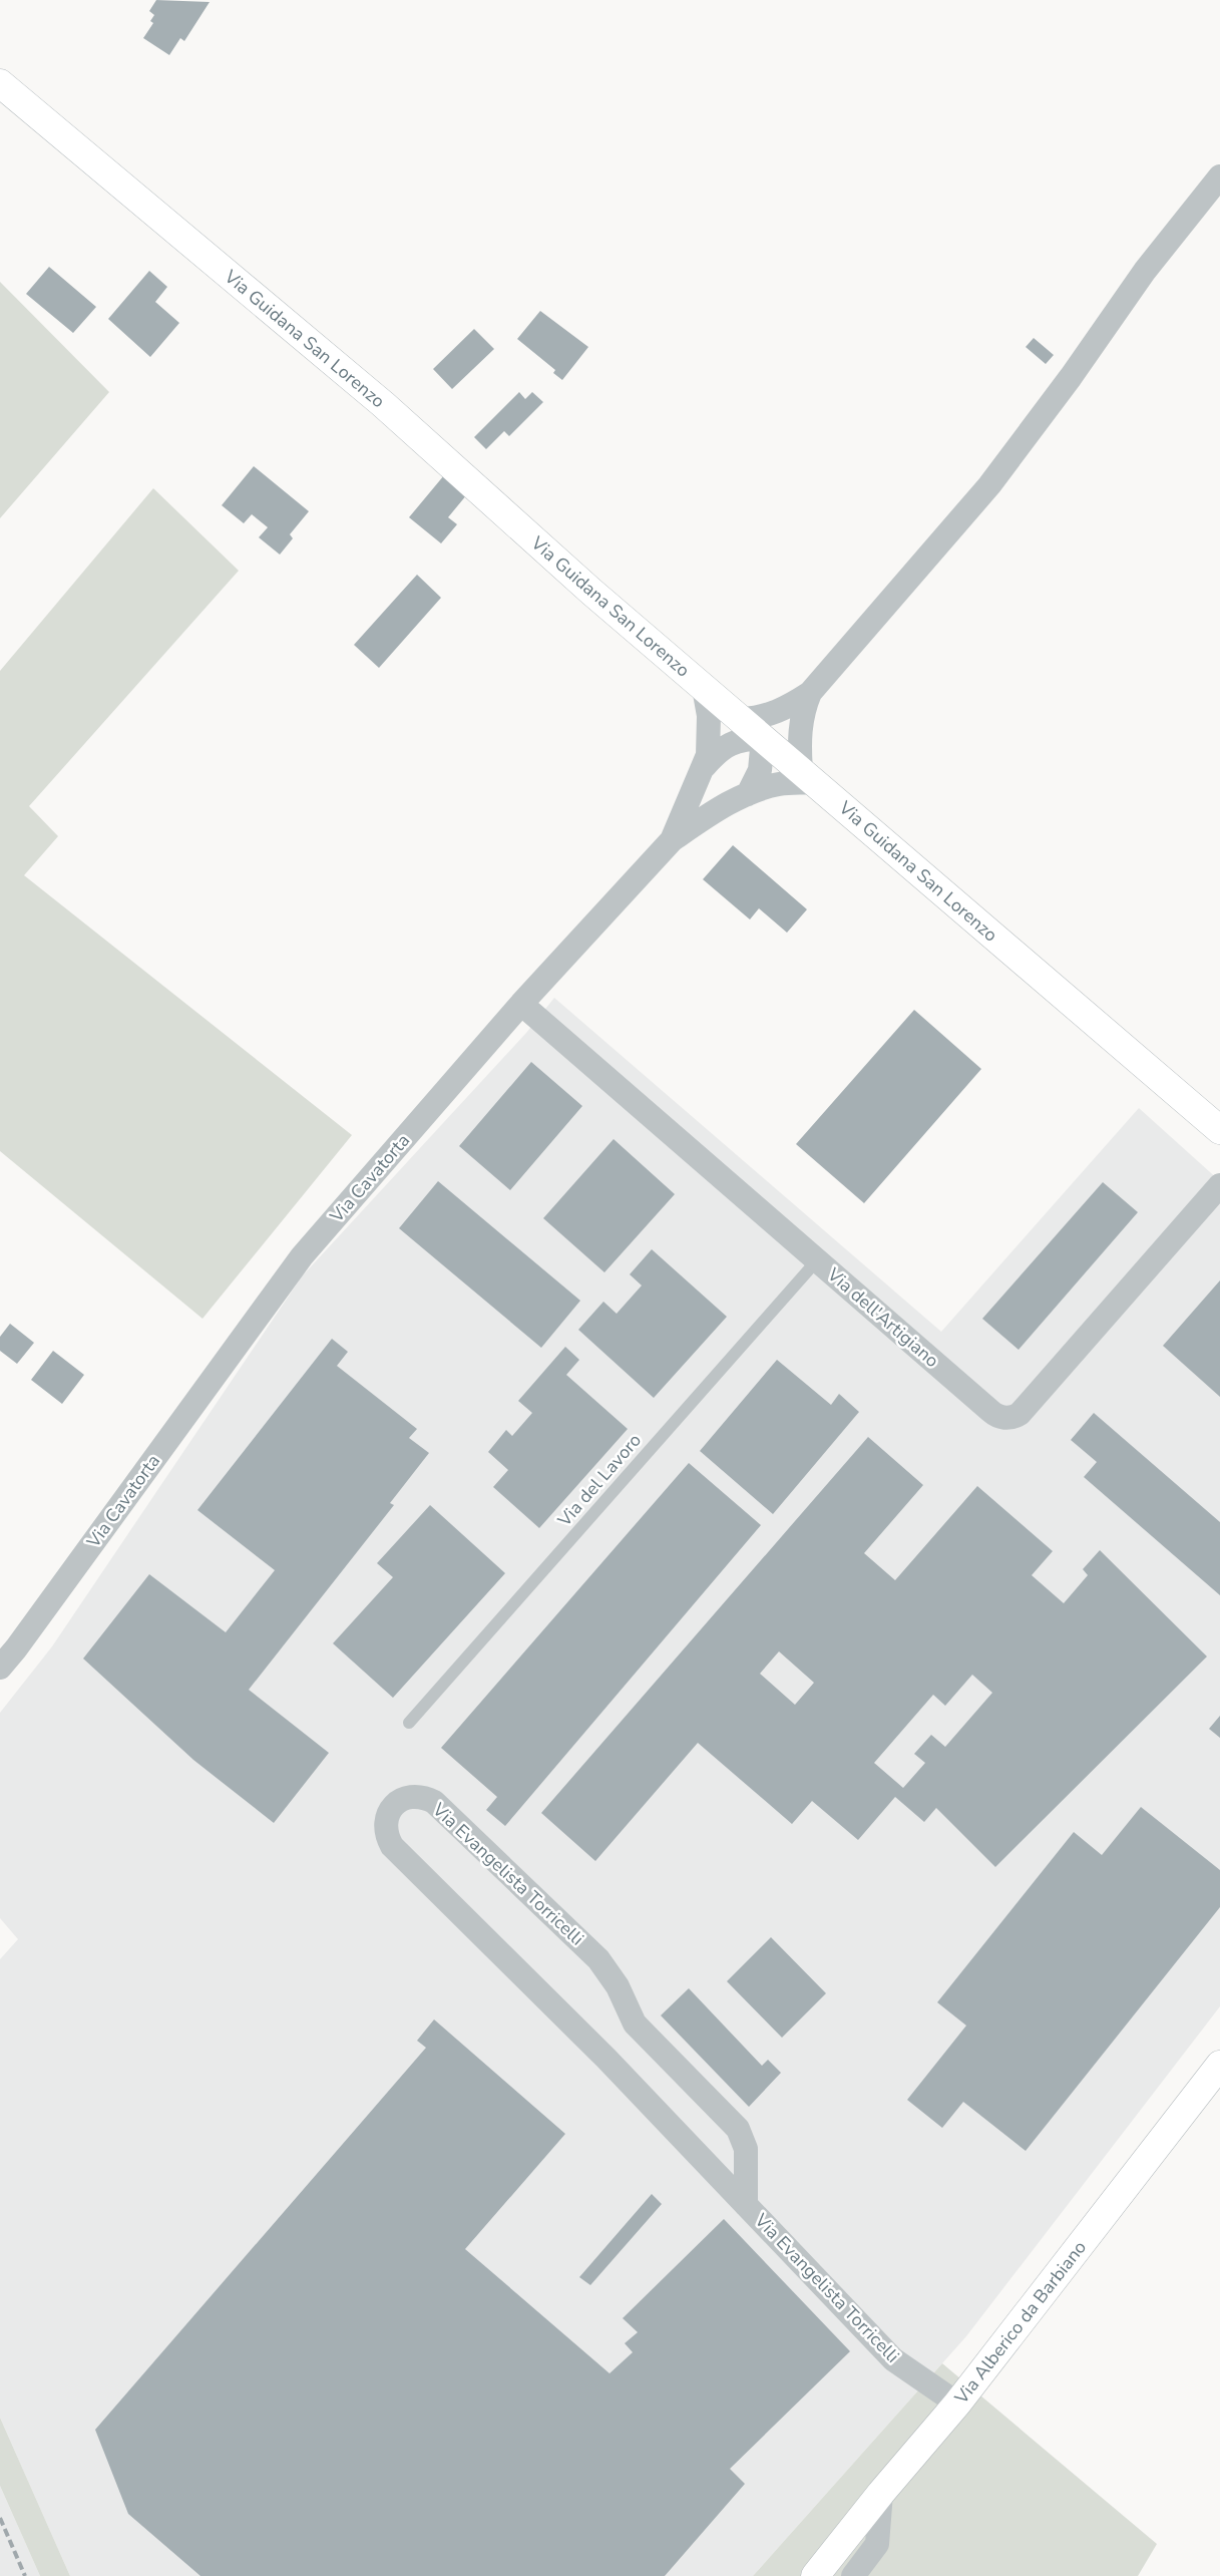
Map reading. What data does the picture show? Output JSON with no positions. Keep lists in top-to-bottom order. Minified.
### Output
{"streets":{"street":["Via Guidana San Lorenzo","Via Cavatorta","Via dell'Artigiano","Via Evangelista Torricelli","Via Alberico da Barbiano"],"lane":["Via del Lavoro"]},"crossings":[["Via Guidana San Lorenzo","Via Cavatorta"],["Via Cavatorta","Via dell'Artigiano"],["Via dell'Artigiano","Via del Lavoro"],["Via Evangelista Torricelli","Via Alberico da Barbiano"]]}
